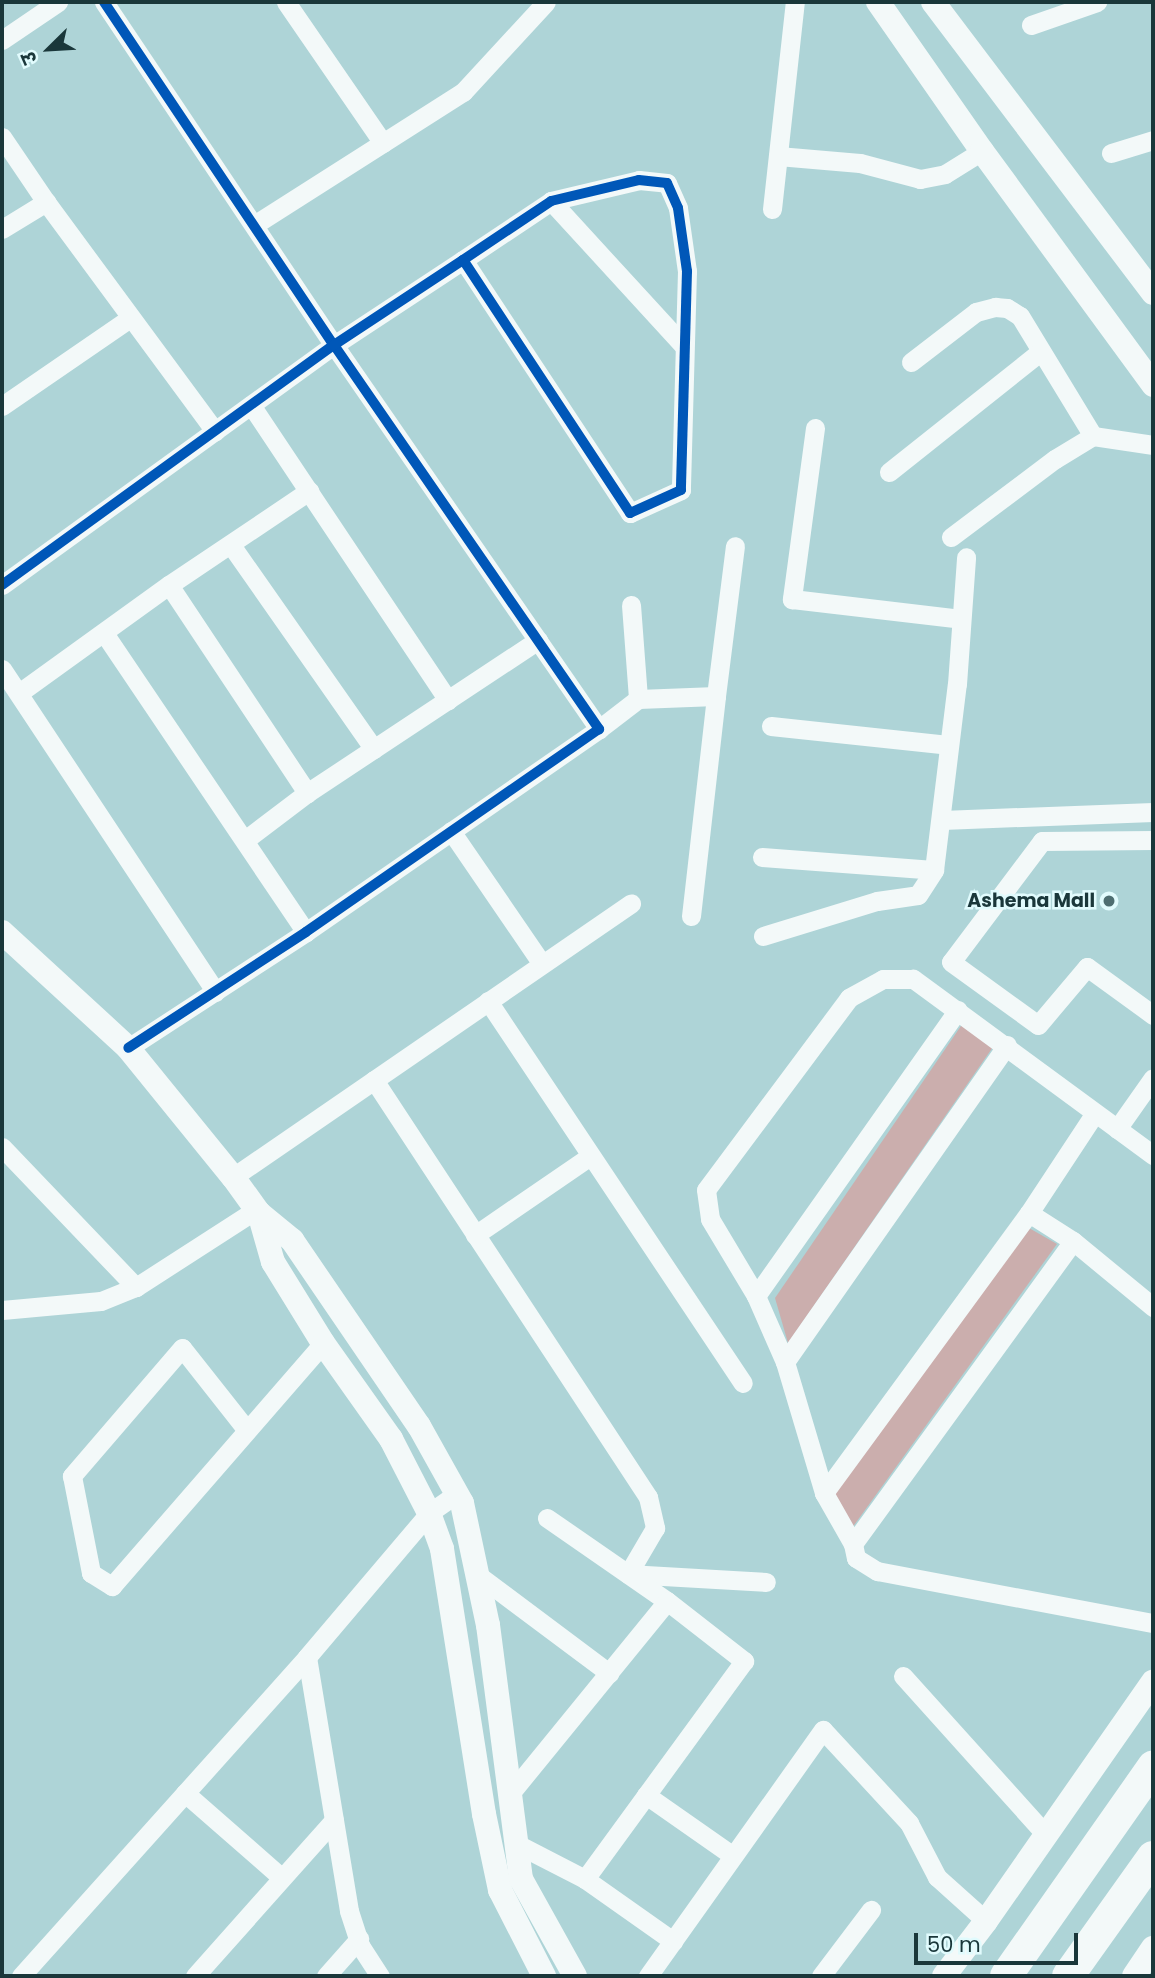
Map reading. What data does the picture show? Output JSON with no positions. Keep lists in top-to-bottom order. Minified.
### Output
{"places":["Ashema Mall"],"scale_bar":"50 m","north":"bottom left"}
